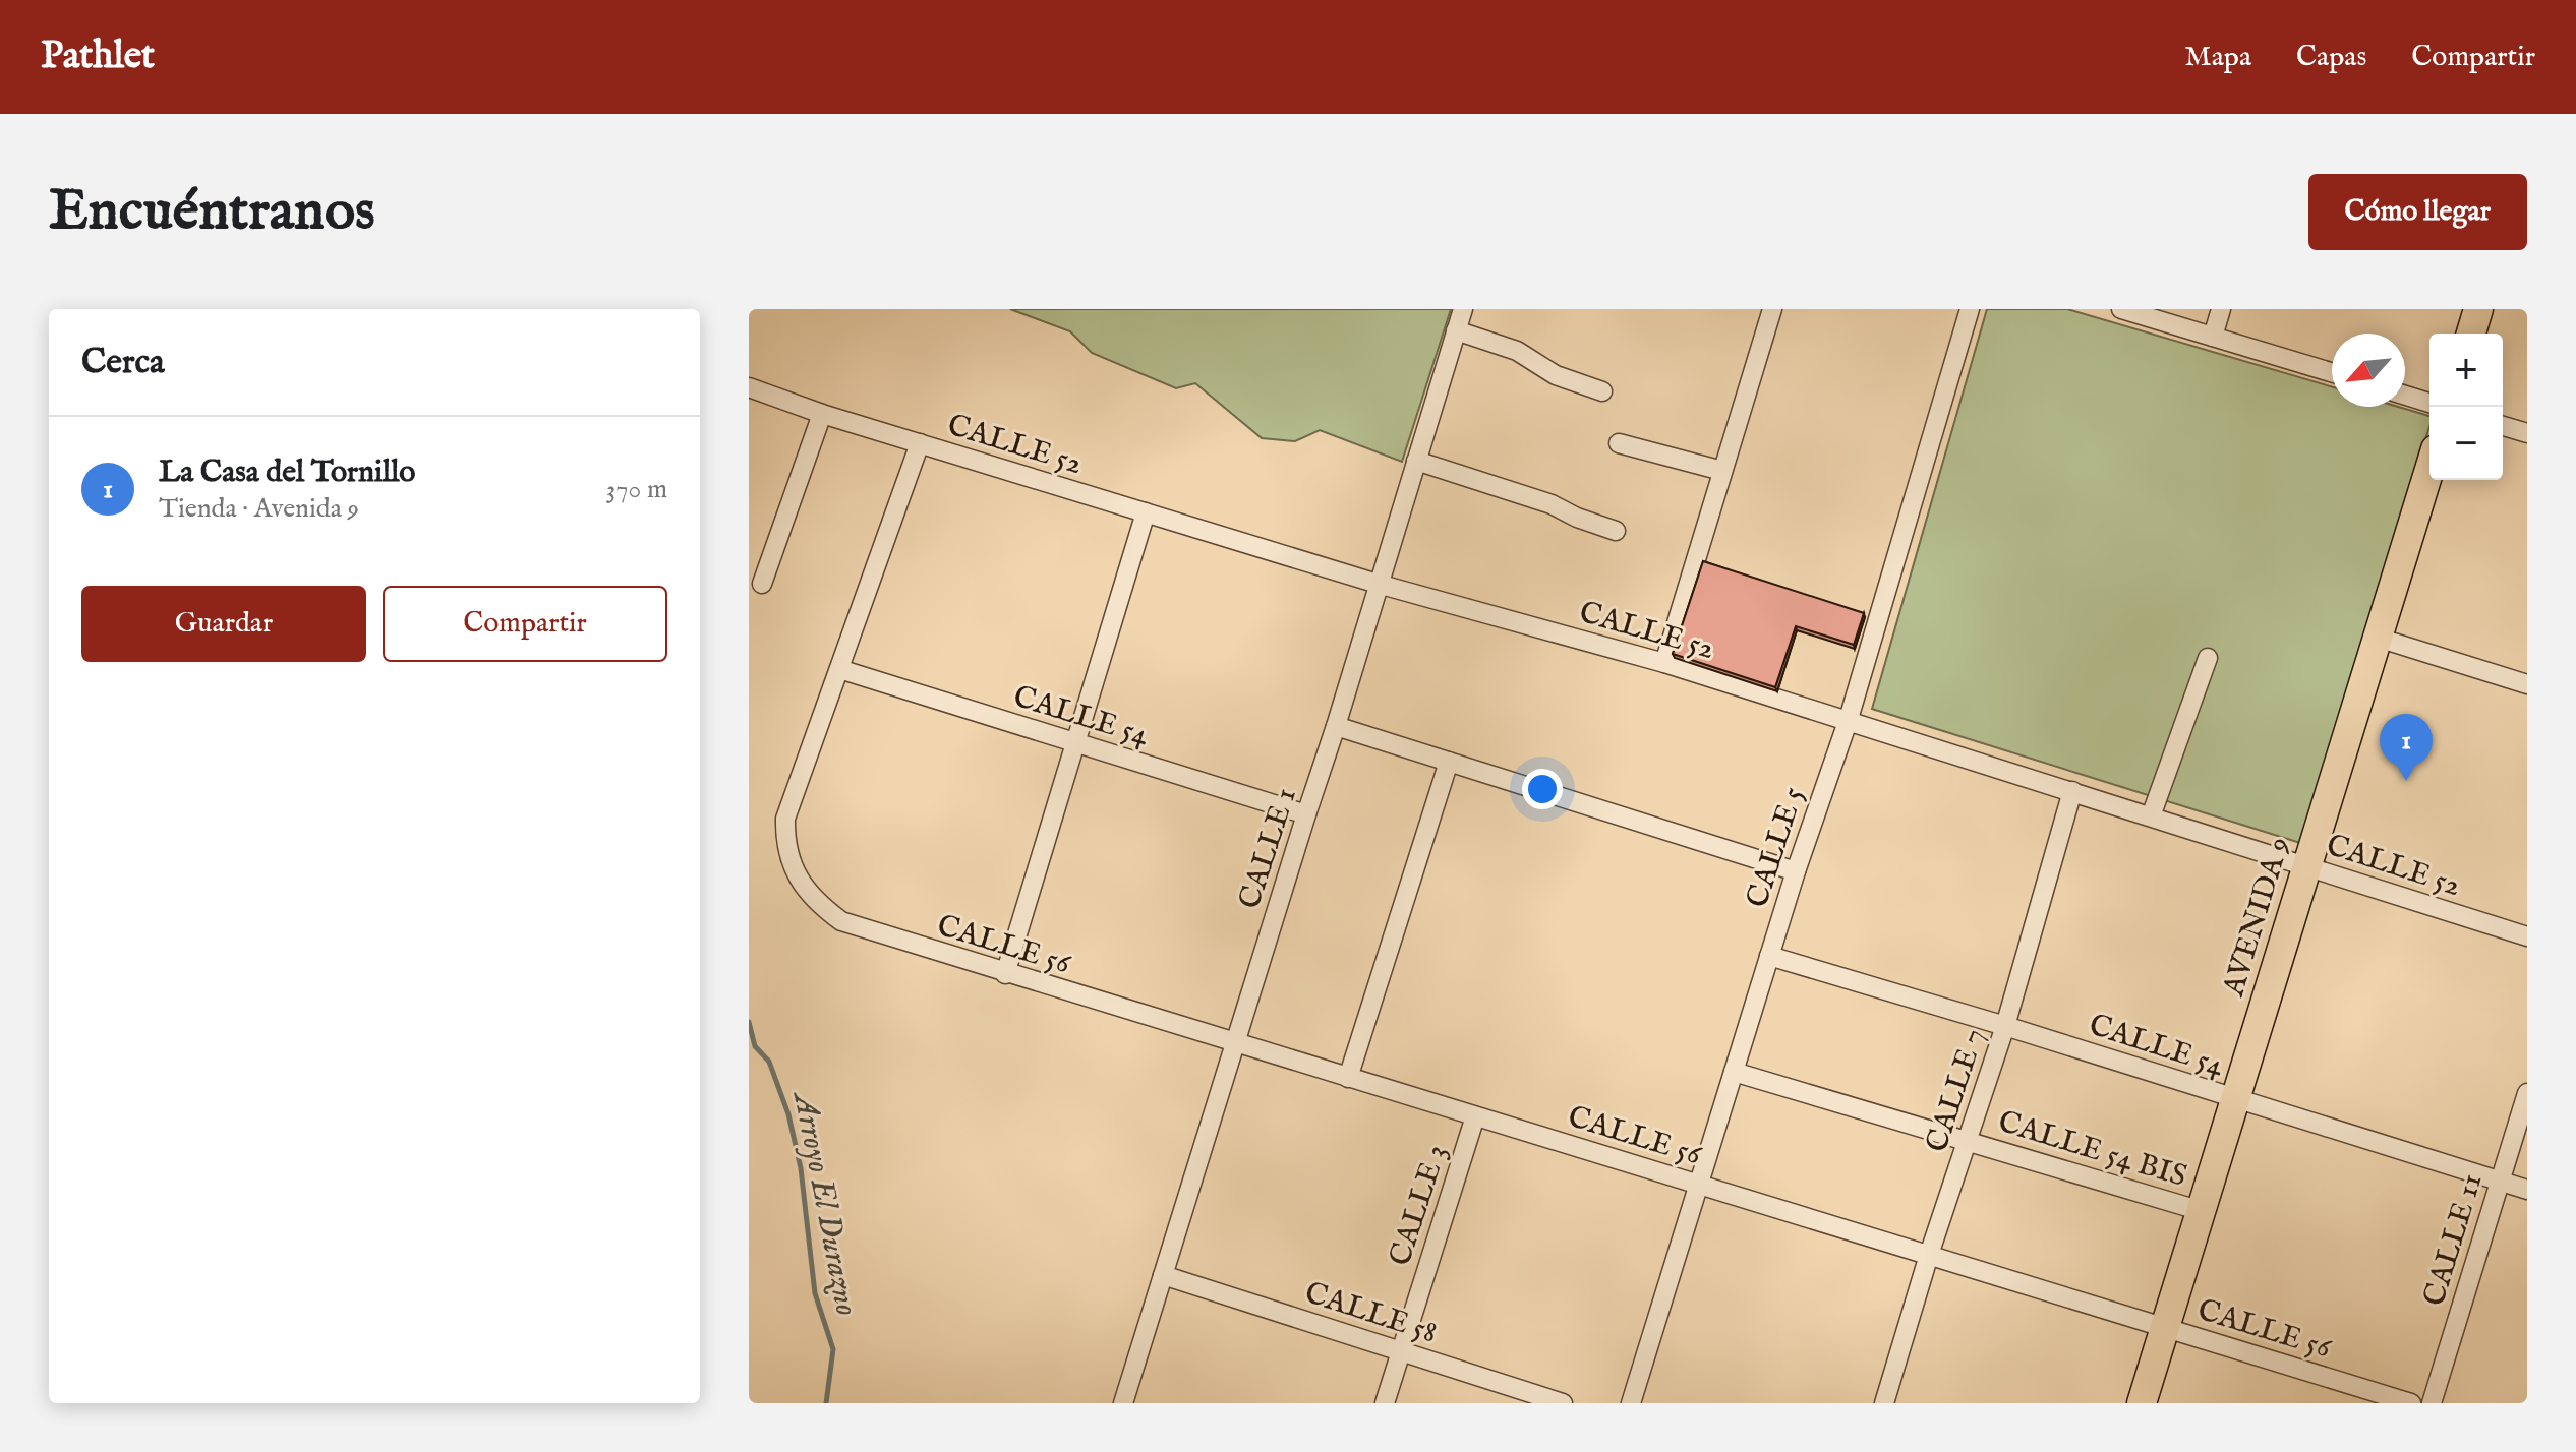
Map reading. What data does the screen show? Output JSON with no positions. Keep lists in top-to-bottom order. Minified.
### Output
{"streets":{"main road":["AVENIDA 9"],"street":["CALLE 52","CALLE 54","CALLE 5","CALLE 1","CALLE 56","CALLE 7","CALLE 54 BIS","CALLE 3","CALLE 11","CALLE 58"]},"crossings":[["CALLE 52","CALLE 5"],["CALLE 52","CALLE 1"],["CALLE 52","AVENIDA 9"],["CALLE 52","CALLE 7"],["CALLE 54","CALLE 5"],["CALLE 54","CALLE 1"],["CALLE 54","AVENIDA 9"],["CALLE 54","CALLE 56"],["CALLE 54","CALLE 7"],["CALLE 54","CALLE 11"],["CALLE 5","CALLE 56"],["CALLE 5","CALLE 54 BIS"],["CALLE 1","CALLE 56"],["CALLE 1","CALLE 58"],["AVENIDA 9","CALLE 56"],["AVENIDA 9","CALLE 54 BIS"],["CALLE 56","CALLE 7"],["CALLE 56","CALLE 3"],["CALLE 7","CALLE 54 BIS"],["CALLE 3","CALLE 58"]],"water":["Arroyo El Durazno"],"north":"bottom left","page":{"header":"Pathlet","nav":["Mapa","Capas","Compartir"],"buttons":["Cómo llegar",["Guardar","Compartir"]],"title":"Encuéntranos","heading":"Cerca","map_buttons":["+","−"],"list":[{"mark":"1","name":"La Casa del Tornillo","note":"Tienda · Avenida 9","value":"370 m"}],"pins":"1"}}
